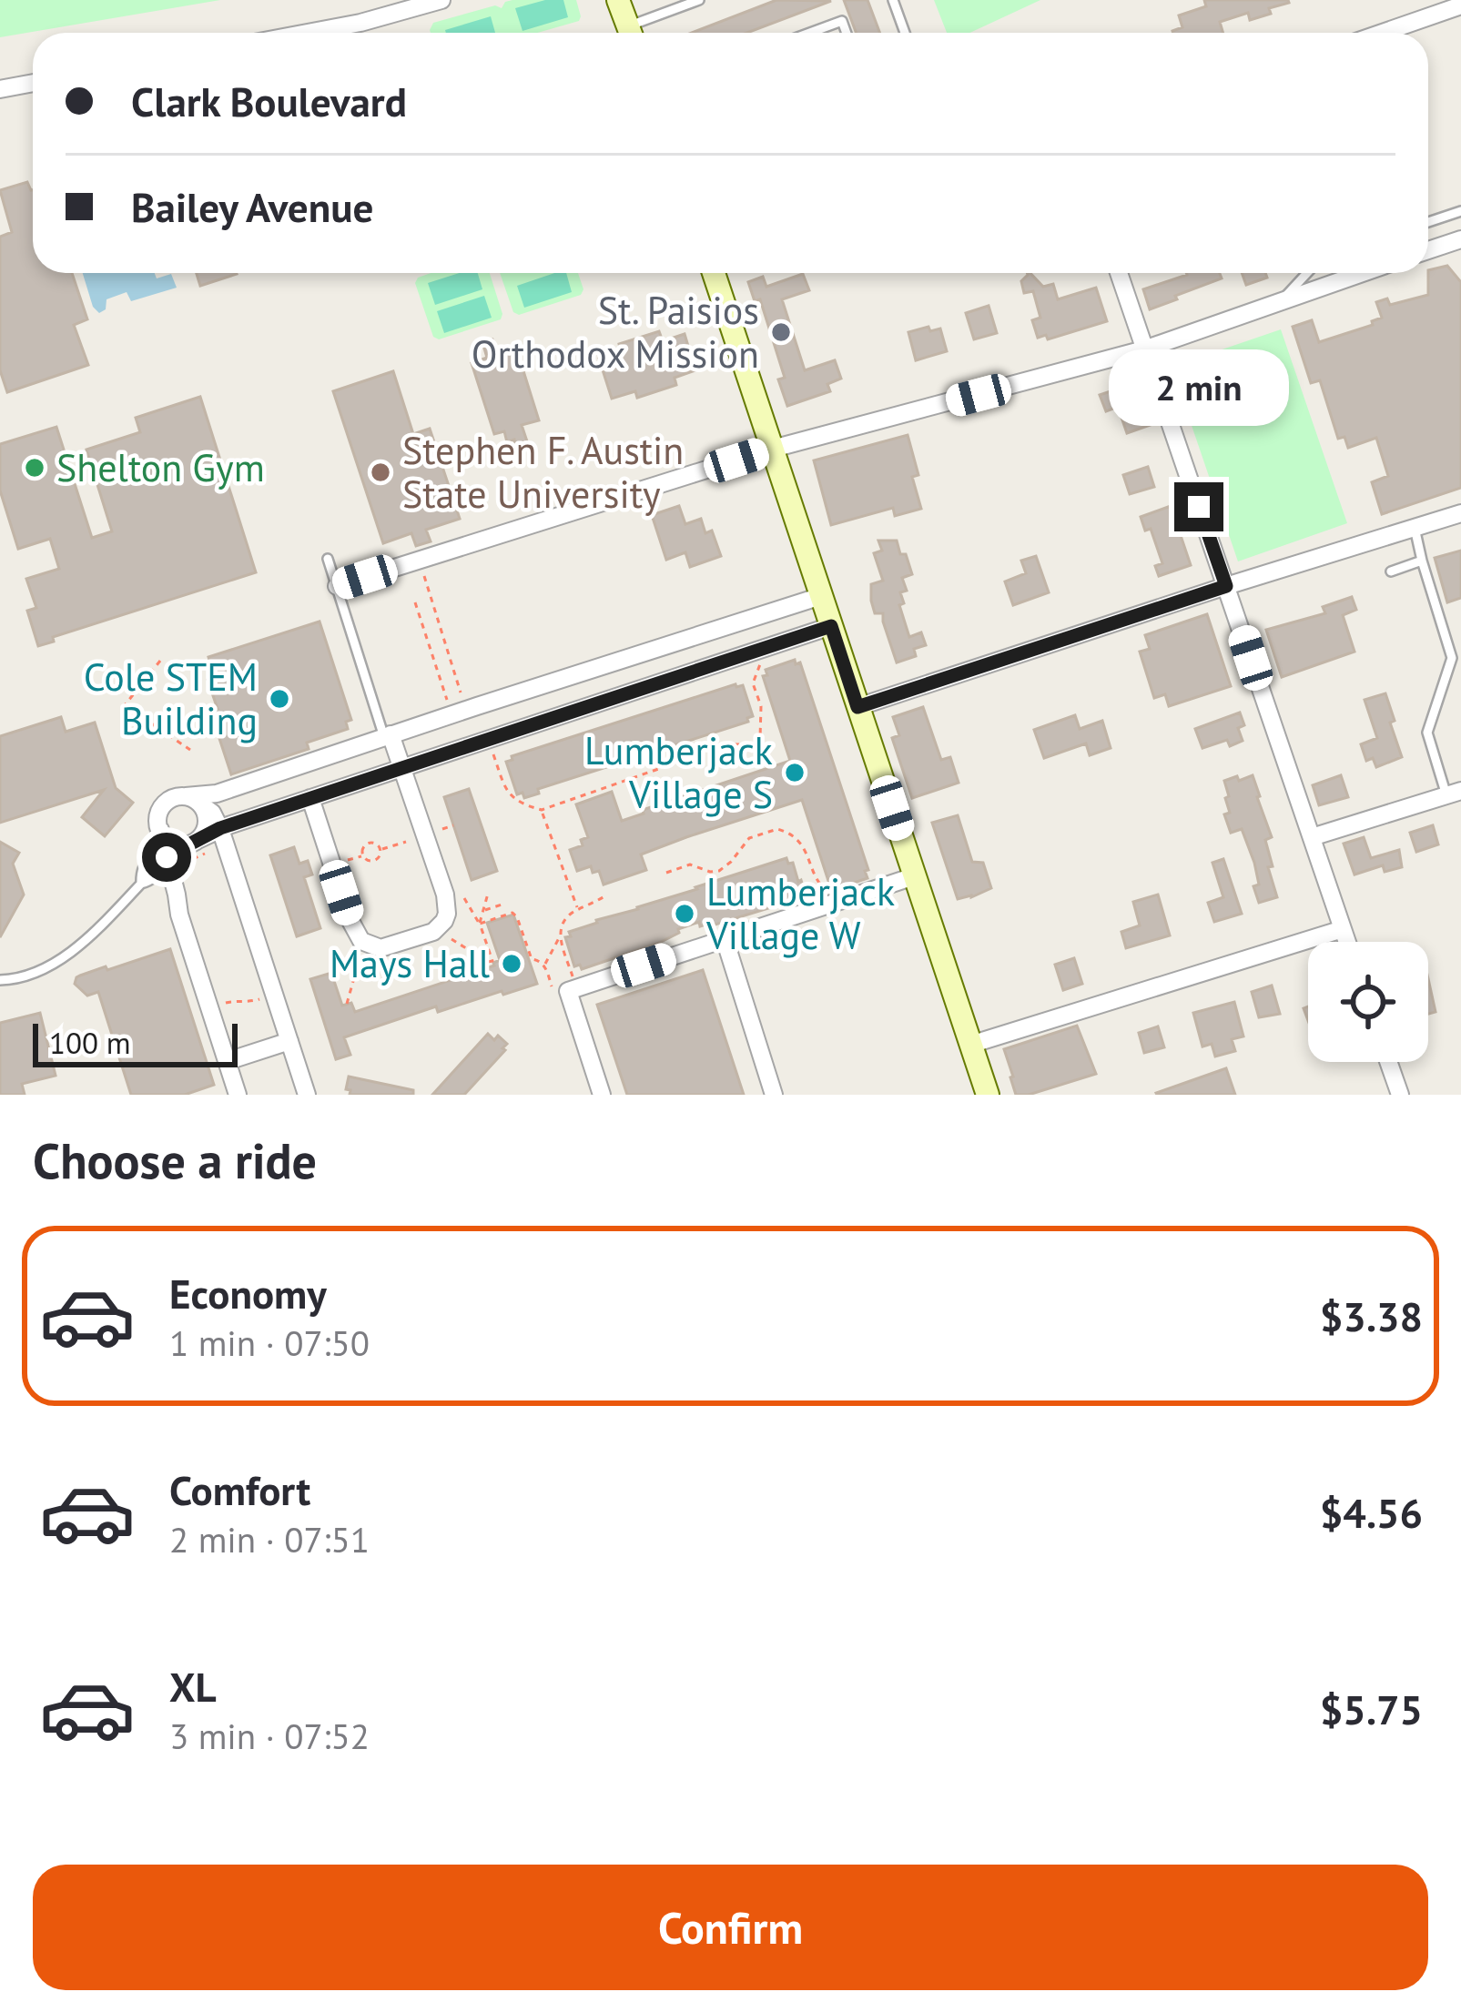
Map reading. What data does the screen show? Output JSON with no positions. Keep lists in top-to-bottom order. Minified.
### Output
{"places":["St. Paisios Orthodox Mission","Shelton Gym","Stephen F. Austin State University","Cole STEM Building","Lumberjack Village S","Lumberjack Village W","Mays Hall"],"scale_bar":"100 m","page":{"banner":["Clark Boulevard","Bailey Avenue"],"bubble":"2 min","scale":"100 m","heading":"Choose a ride","list":[{"name":"Economy","note":"1 min · 07:50","value":"$3.38"},{"name":"Comfort","note":"2 min · 07:51","value":"$4.56"},{"name":"XL","note":"3 min · 07:52","value":"$5.75"}],"buttons":"Confirm"}}
